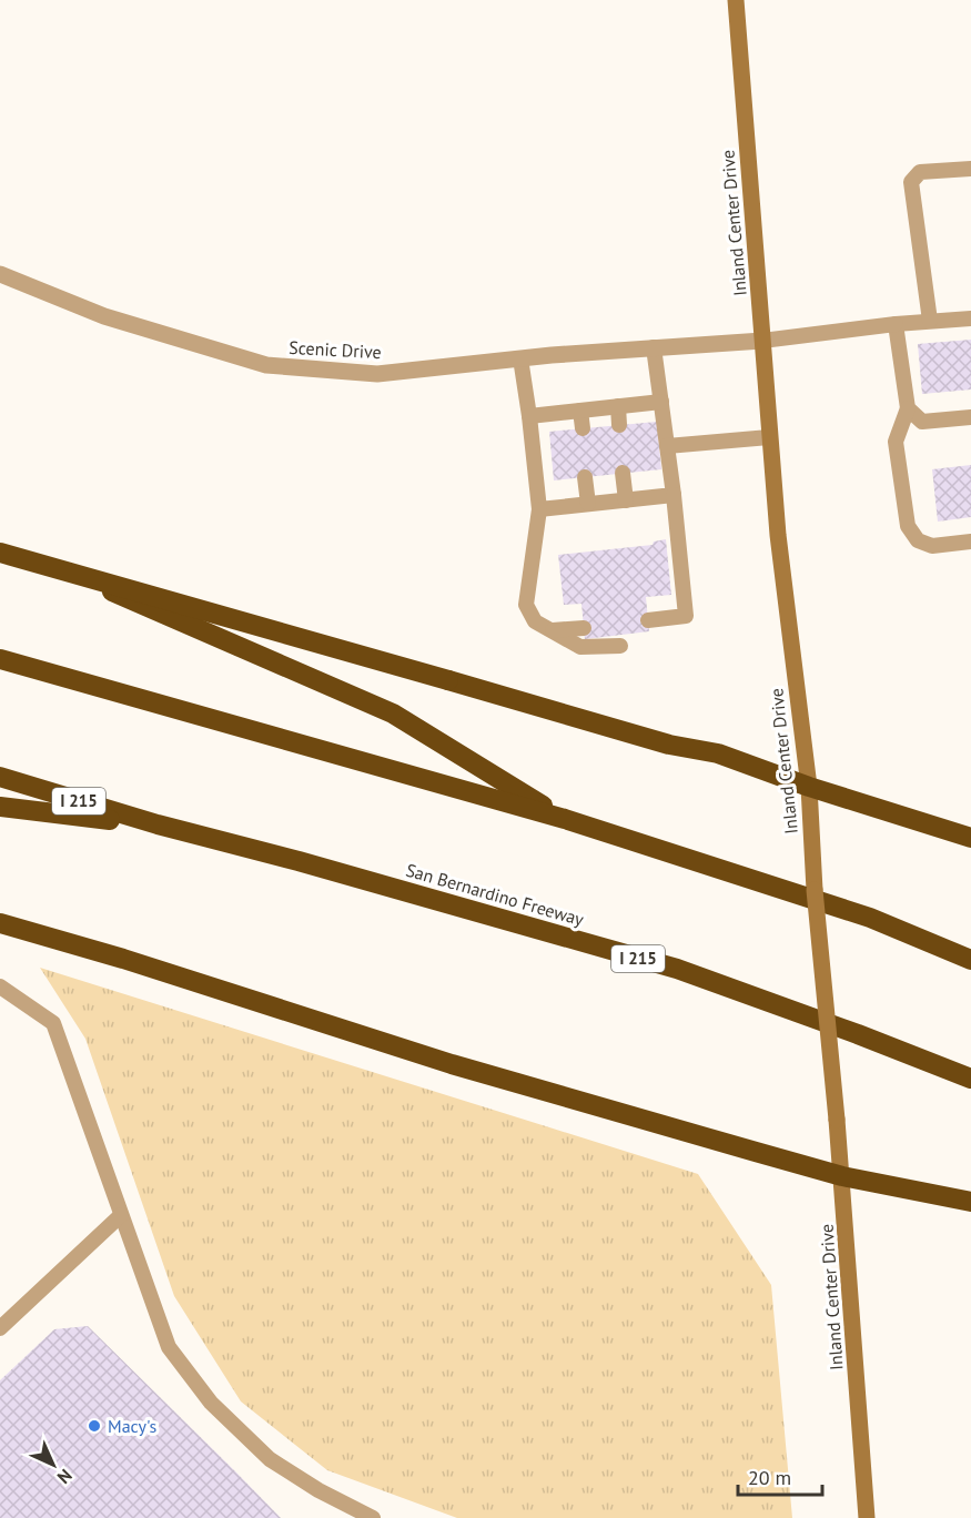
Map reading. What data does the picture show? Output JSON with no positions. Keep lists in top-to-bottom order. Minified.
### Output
{"streets":{"highway":["I 215","San Bernardino Freeway"],"main road":["Inland Center Drive"],"street":["Scenic Drive"]},"crossings":[["Inland Center Drive","Scenic Drive"]],"places":["Macy's"],"scale_bar":"20 m","north":"bottom right"}
